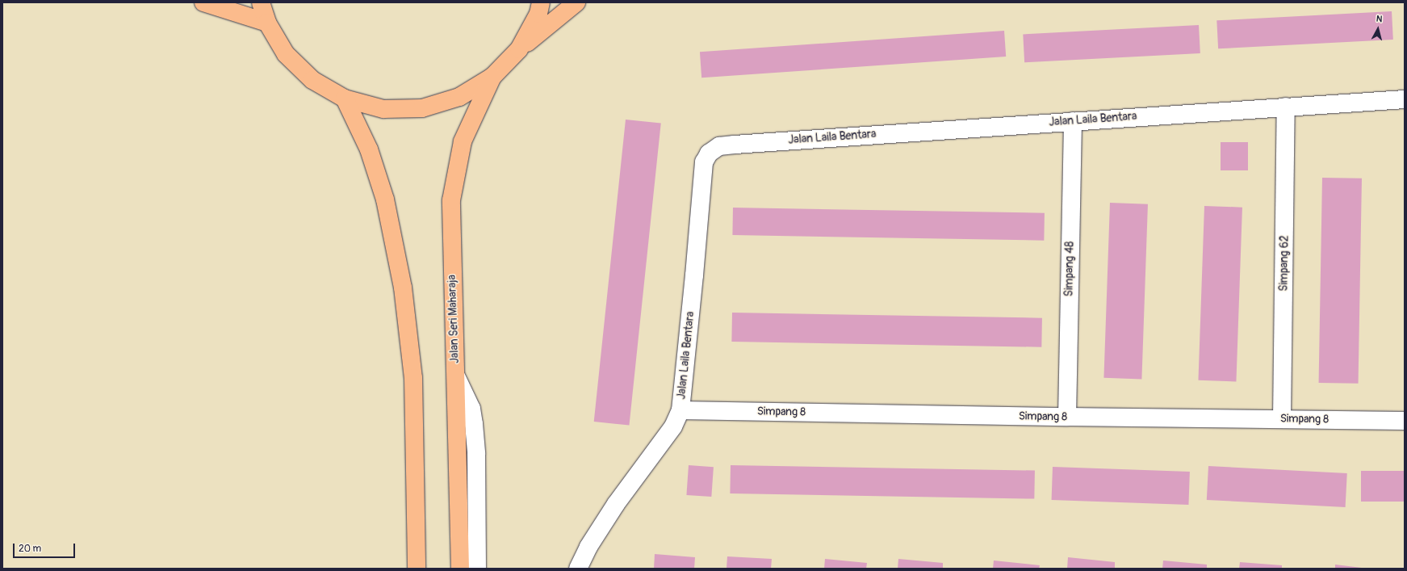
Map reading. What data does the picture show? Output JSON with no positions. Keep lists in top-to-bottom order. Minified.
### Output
{"streets":{"main road":["Jalan Seri Maharaja"],"street":["Jalan Laila Bentara","Simpang 62","Simpang 48","Simpang 8"]},"crossings":[["Jalan Laila Bentara","Simpang 62"],["Jalan Laila Bentara","Simpang 48"],["Jalan Laila Bentara","Simpang 8"],["Simpang 62","Simpang 8"],["Simpang 48","Simpang 8"]],"scale_bar":"20 m","north":"top"}
